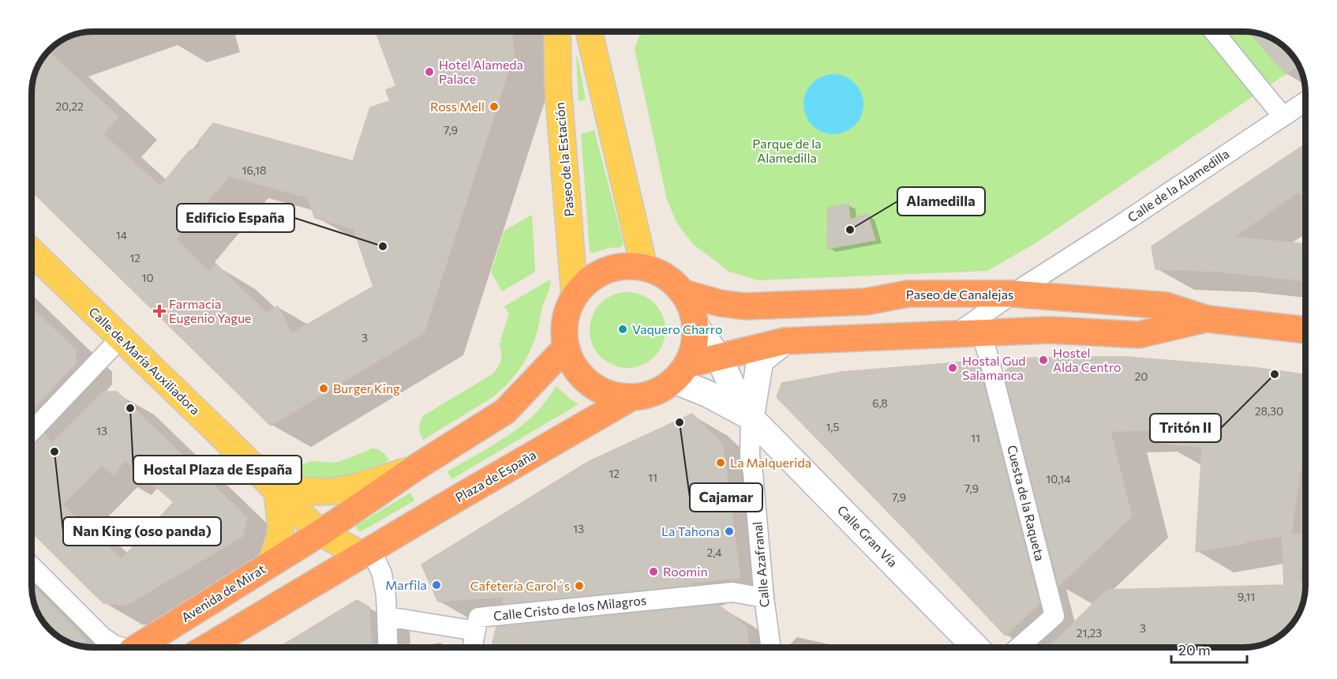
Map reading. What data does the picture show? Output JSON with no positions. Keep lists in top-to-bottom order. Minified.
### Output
{"streets":{"highway":["Paseo de Canalejas","Plaza de España","Avenida de Mirat"],"main road":["Paseo de la Estación","Calle de María Auxiliadora","Calle Gran Vía"],"street":["Calle de la Alamedilla","Cuesta de la Raqueta","Calle Azafranal","Calle Cristo de los Milagros"]},"crossings":[["Paseo de la Estación","Paseo de Canalejas"],["Paseo de la Estación","Plaza de España"],["Paseo de la Estación","Calle Gran Vía"],["Calle de la Alamedilla","Paseo de Canalejas"],["Paseo de Canalejas","Plaza de España"],["Paseo de Canalejas","Cuesta de la Raqueta"],["Paseo de Canalejas","Calle Gran Vía"],["Calle de María Auxiliadora","Plaza de España"],["Calle de María Auxiliadora","Avenida de Mirat"],["Plaza de España","Calle Gran Vía"],["Calle Gran Vía","Calle Azafranal"],["Calle Azafranal","Calle Cristo de los Milagros"]],"parks":["Parque de la Alamedilla"],"places":{"other":["Hotel Alameda Palace","Ross Mell","Alamedilla","Edificio España","Vaquero Charro","Hostel Alda Centro","Hostal Gud Salamanca","Tritón II","Burger King","Hostal Plaza de España","Cajamar","Nan King (oso panda)","La Malquerida","La Tahona","Roomin","Marfila","Cafetería Carol´s"],"health":["Farmacia Eugenio Yague"]},"house_numbers":["20,22","7,9","16,18","14","12","10","3","20","6,8","28,30","1,5","13","11","12","11","10,14","7,9","7,9","13","2,4","9,11","3","21,23"],"scale_bar":"20 m"}
